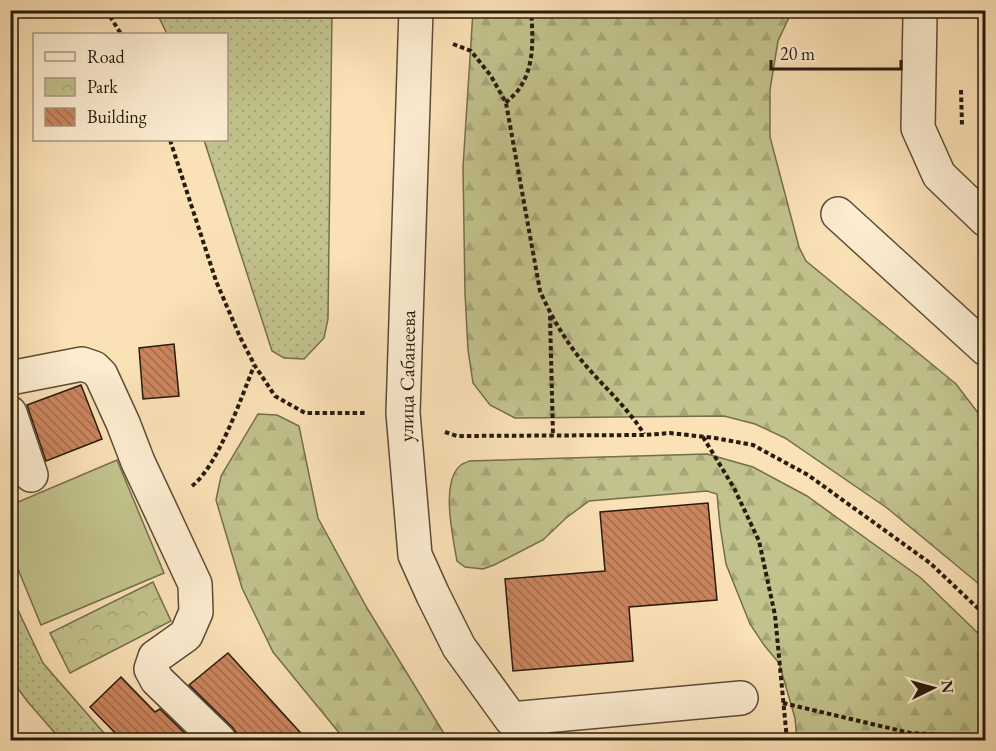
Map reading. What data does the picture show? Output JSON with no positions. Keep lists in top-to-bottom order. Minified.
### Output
{"streets":{"street":["улица Сабанеева"]},"legend":["Road","Park","Building"],"scale_bar":"20 m","north":"right"}
